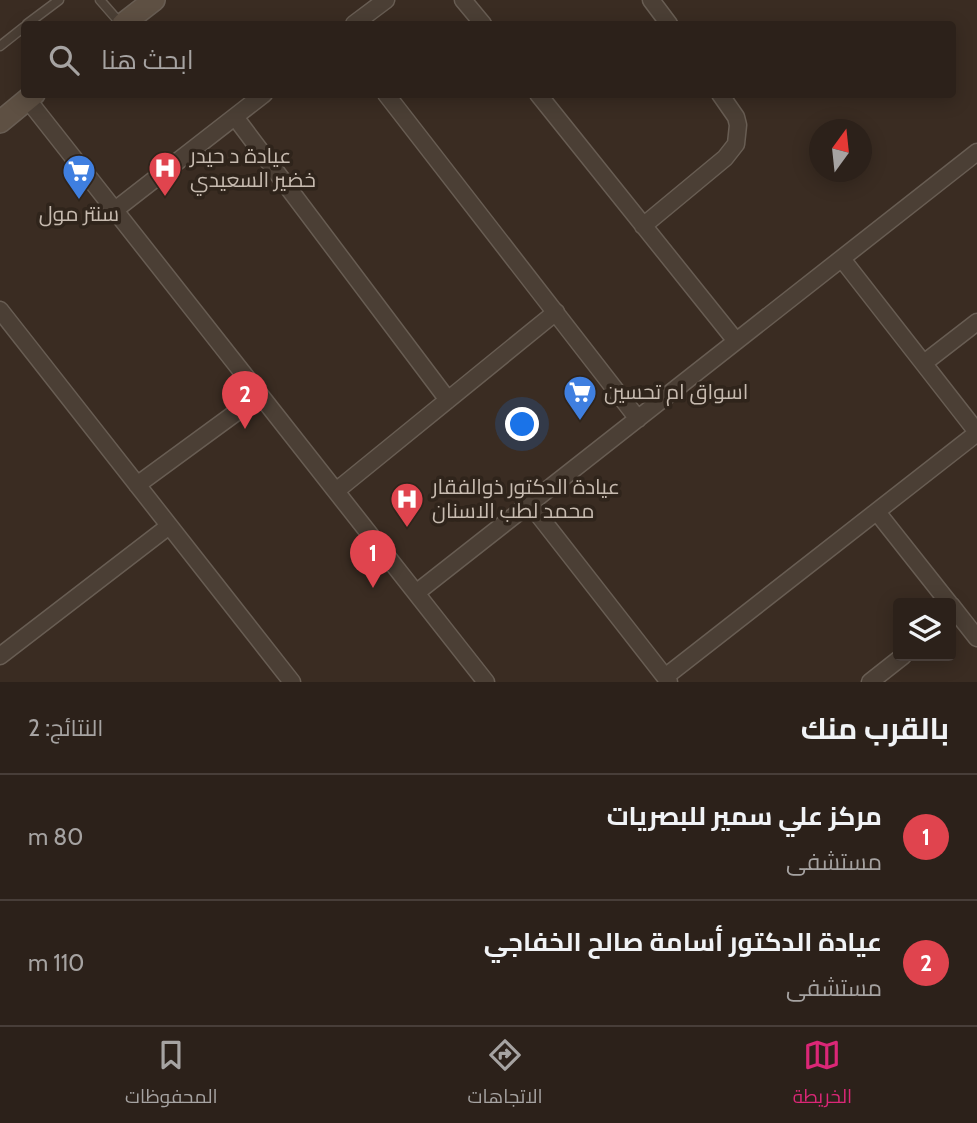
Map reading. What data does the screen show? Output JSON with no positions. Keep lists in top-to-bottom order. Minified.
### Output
{"places":{"hospital":["عيادة د حيدر خضير السعيدي","عيادة الدكتور ذوالفقار محمد لطب الاسنان"],"supermarket":["سنتر مول","اسواق ام تحسين"]},"north":"top","page":{"search":"ابحث هنا","pins":["2","1"],"heading":["بالقرب منك","النتائج: 2"],"list":[{"mark":"1","name":"مركز علي سمير للبصريات","note":"مستشفى","value":"80 m"},{"mark":"2","name":"عيادة الدكتور أسامة صالح الخفاجي","note":"مستشفى","value":"110 m"}],"nav":["الخريطة","الاتجاهات","المحفوظات"]}}
